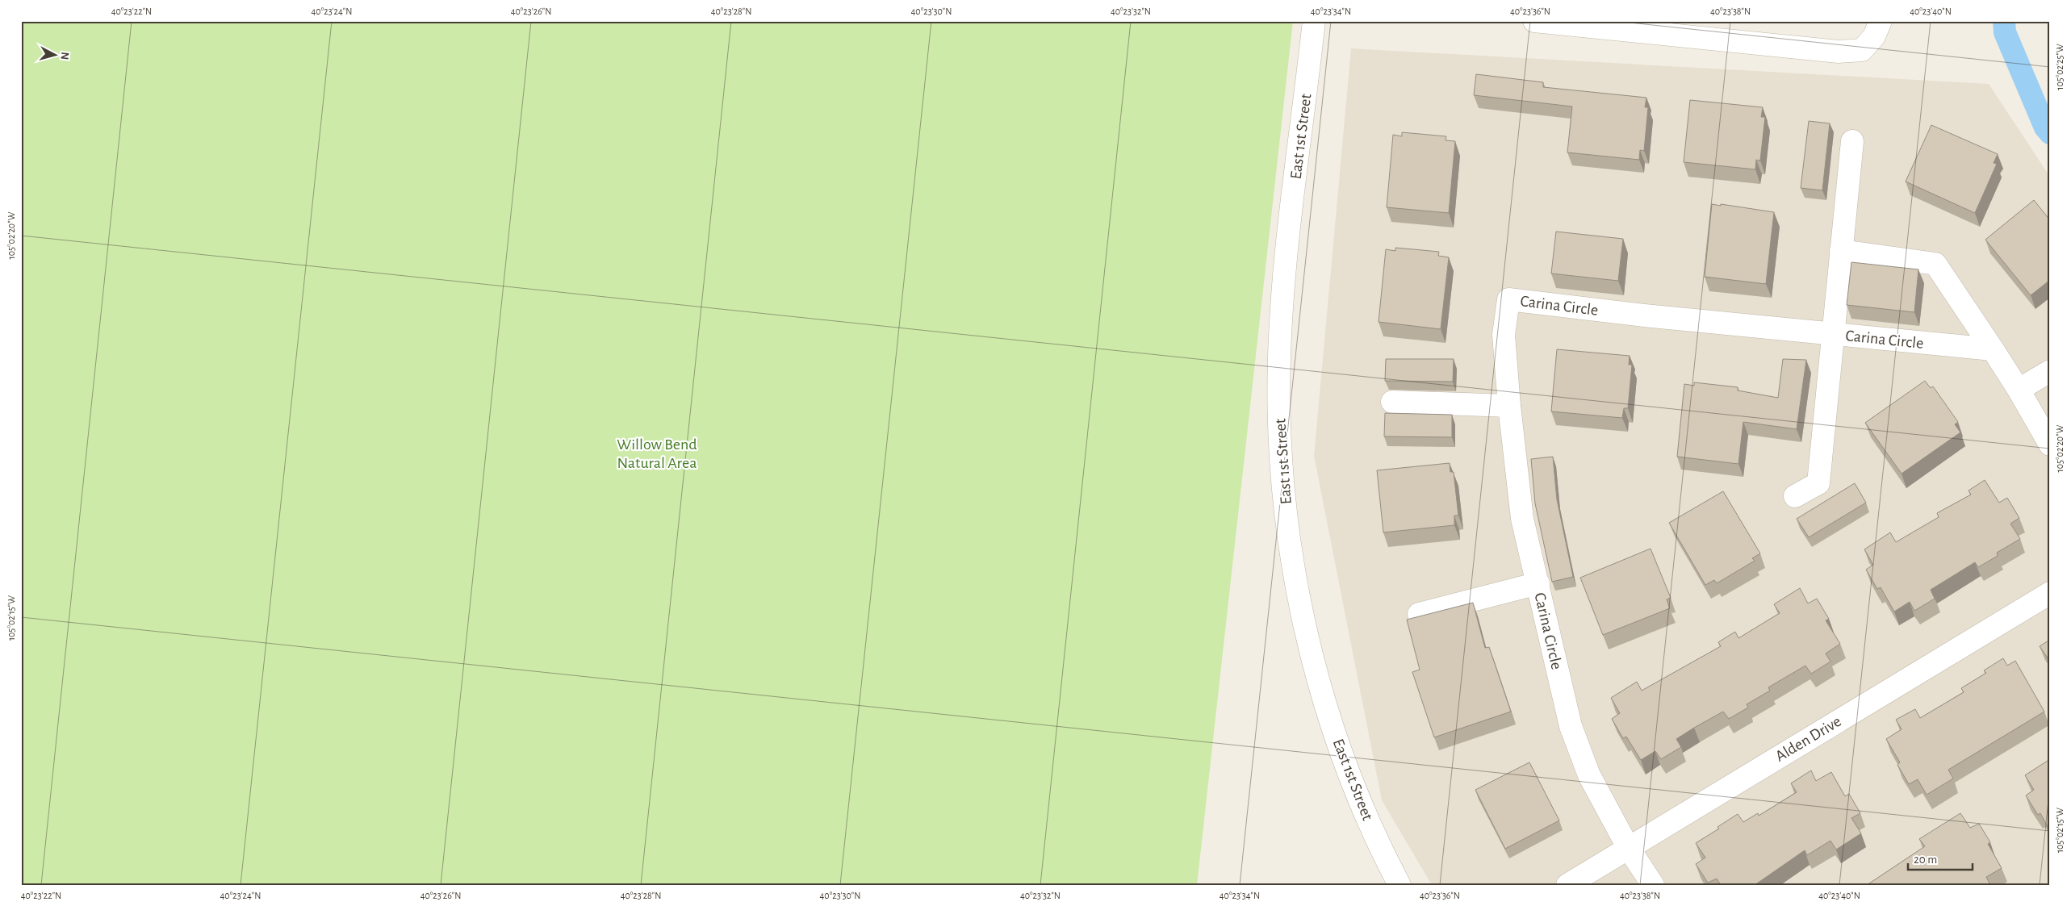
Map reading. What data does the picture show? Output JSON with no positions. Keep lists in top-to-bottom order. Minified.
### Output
{"streets":{"street":["East 1st Street","Carina Circle","Alden Drive"]},"crossings":[["Carina Circle","Alden Drive"]],"parks":["Willow Bend Natural Area"],"scale_bar":"20 m","north":"right","coordinates":["40°23'22\"N","40°23'24\"N","40°23'26\"N","40°23'28\"N","40°23'30\"N","40°23'32\"N","40°23'34\"N","40°23'36\"N","40°23'38\"N","40°23'40\"N","105°02'25\"W","105°02'20\"W","105°02'15\"W"]}
